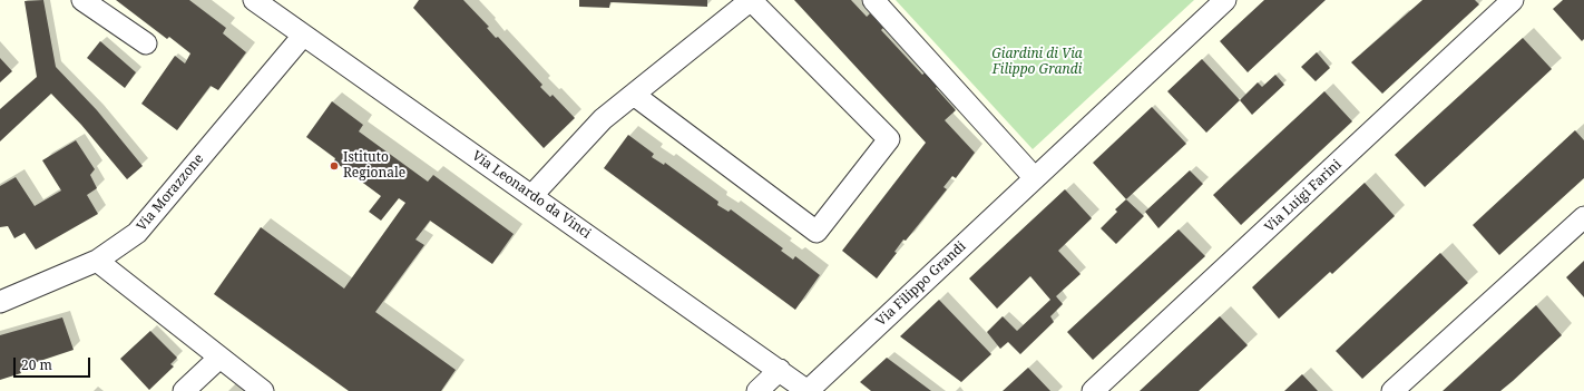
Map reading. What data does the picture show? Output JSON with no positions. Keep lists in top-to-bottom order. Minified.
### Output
{"streets":{"street":["Via Morazzone","Via Leonardo da Vinci","Via Luigi Farini","Via Filippo Grandi"]},"crossings":[["Via Morazzone","Via Leonardo da Vinci"],["Via Leonardo da Vinci","Via Filippo Grandi"]],"parks":["Giardini di Via Filippo Grandi"],"places":["Istituto Regionale"],"scale_bar":"20 m"}
